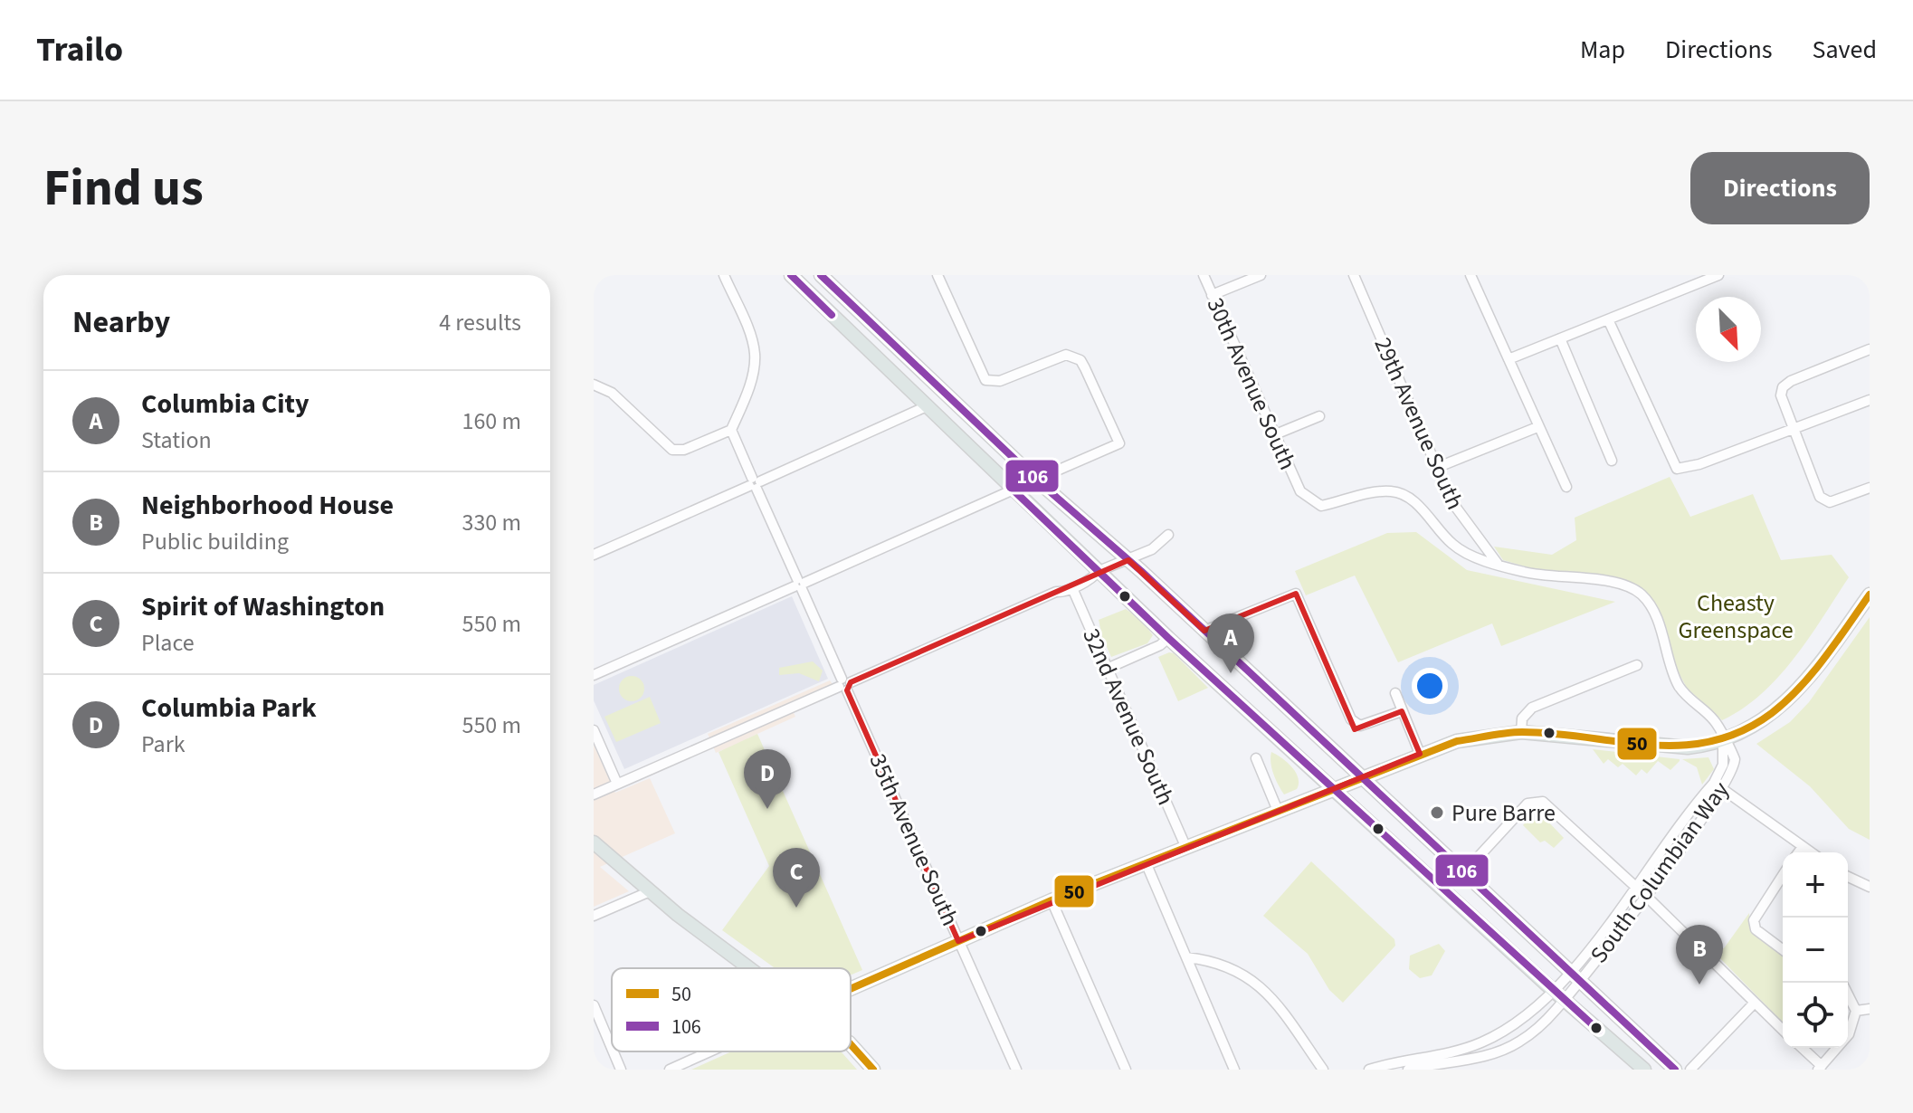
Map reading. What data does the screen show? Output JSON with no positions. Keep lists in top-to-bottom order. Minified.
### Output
{"streets":{"street":["30th Avenue South","29th Avenue South","32nd Avenue South","35th Avenue South","South Columbian Way"]},"crossings":[["30th Avenue South","29th Avenue South"]],"parks":["Cheasty Greenspace"],"places":["Pure Barre"],"lines":["transit line 106","transit line 50"],"legend":["50","106"],"north":"bottom right","page":{"header":"Trailo","nav":["Map","Directions","Saved"],"buttons":"Directions","title":"Find us","heading":["Nearby","4 results"],"list":[{"mark":"A","name":"Columbia City","note":"Station","value":"160 m"},{"mark":"B","name":"Neighborhood House","note":"Public building","value":"330 m"},{"mark":"C","name":"Spirit of Washington","note":"Place","value":"550 m"},{"mark":"D","name":"Columbia Park","note":"Park","value":"550 m"}],"pins":["A","D","C","B"],"map_buttons":["+","−"]}}
